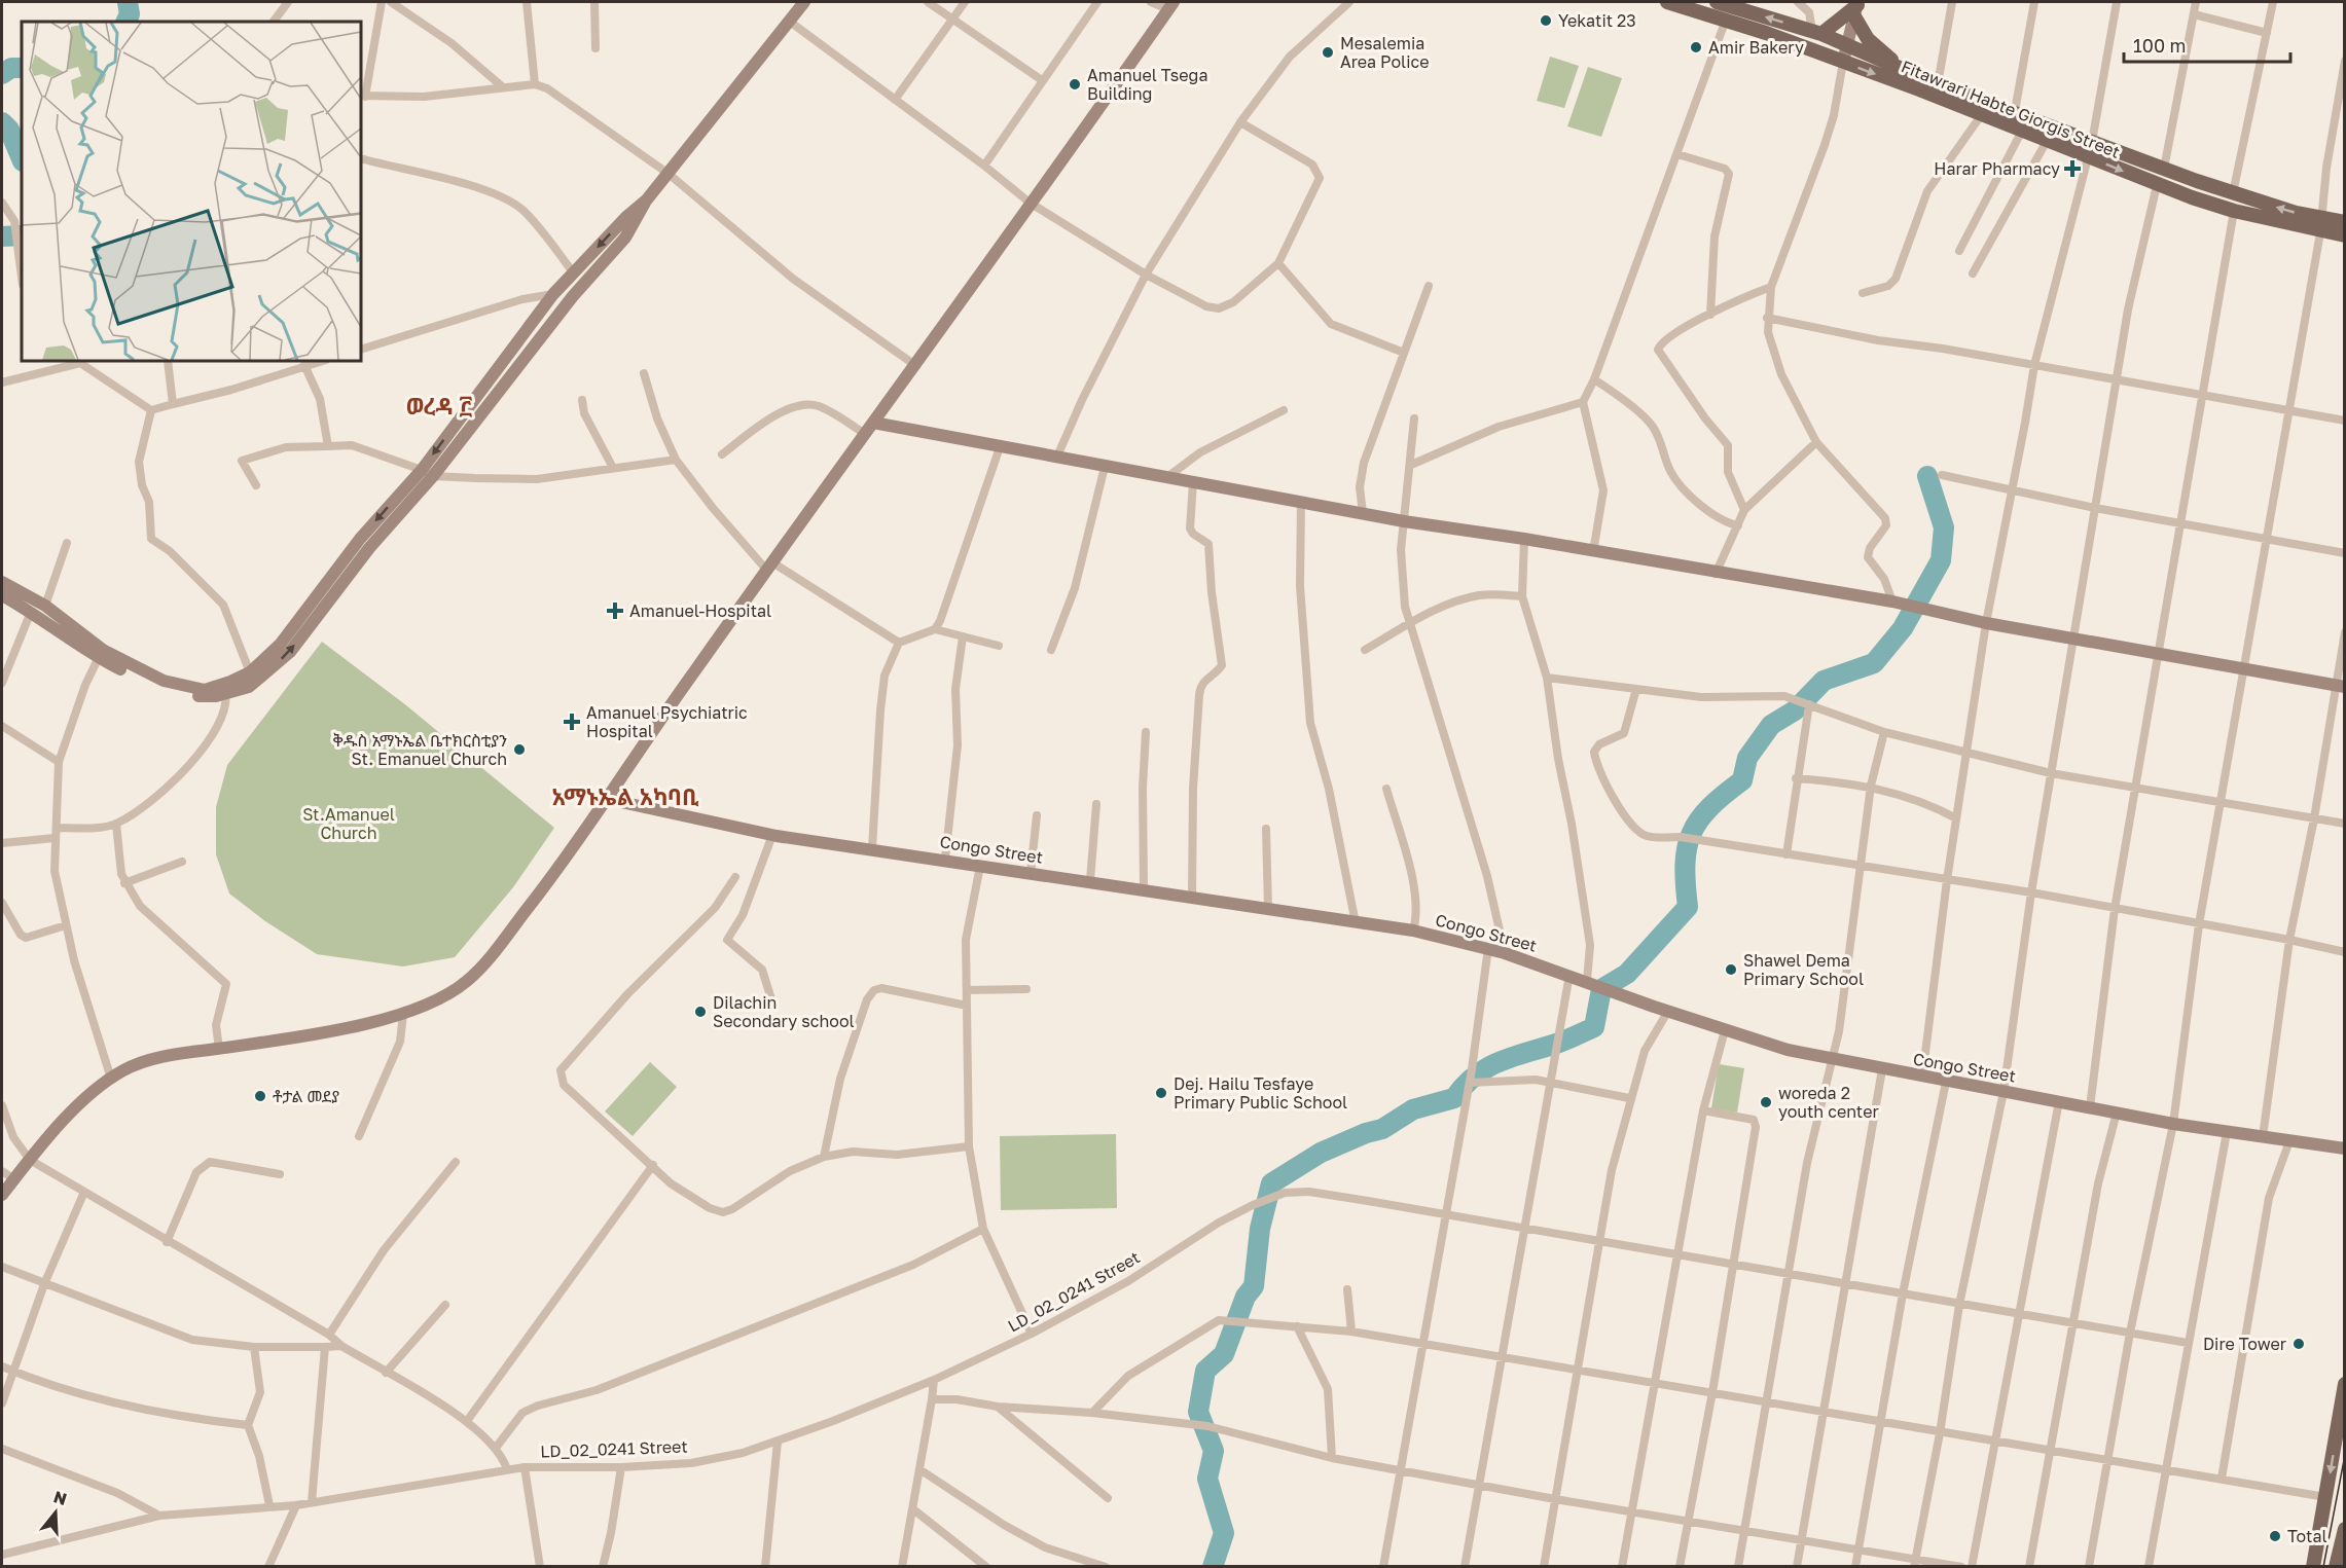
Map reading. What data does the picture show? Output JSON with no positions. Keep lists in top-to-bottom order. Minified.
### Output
{"streets":{"main road":["Fitawrari Habte Giorgis Street","Congo Street"],"street":["LD_02_0241 Street"]},"districts":["ወረዳ ፫","አማኑኤል አካባቢ"],"parks":["St.Amanuel Church"],"places":{"other":["Yekatit 23","Amir Bakery","Mesalemia Area Police","Amanuel Tsega Building","ቅዱስ አማኑኤል ቤተክርስቲያን St. Emanuel Church","Shawel Dema Primary School","Dilachin Secondary school","Dej. Hailu Tesfaye Primary Public School","ቶታል መደያ","woreda 2 youth center","Dire Tower","Total"],"health":["Harar Pharmacy","Amanuel-Hospital","Amanuel Psychiatric Hospital"]},"scale_bar":"100 m","north":"top"}
